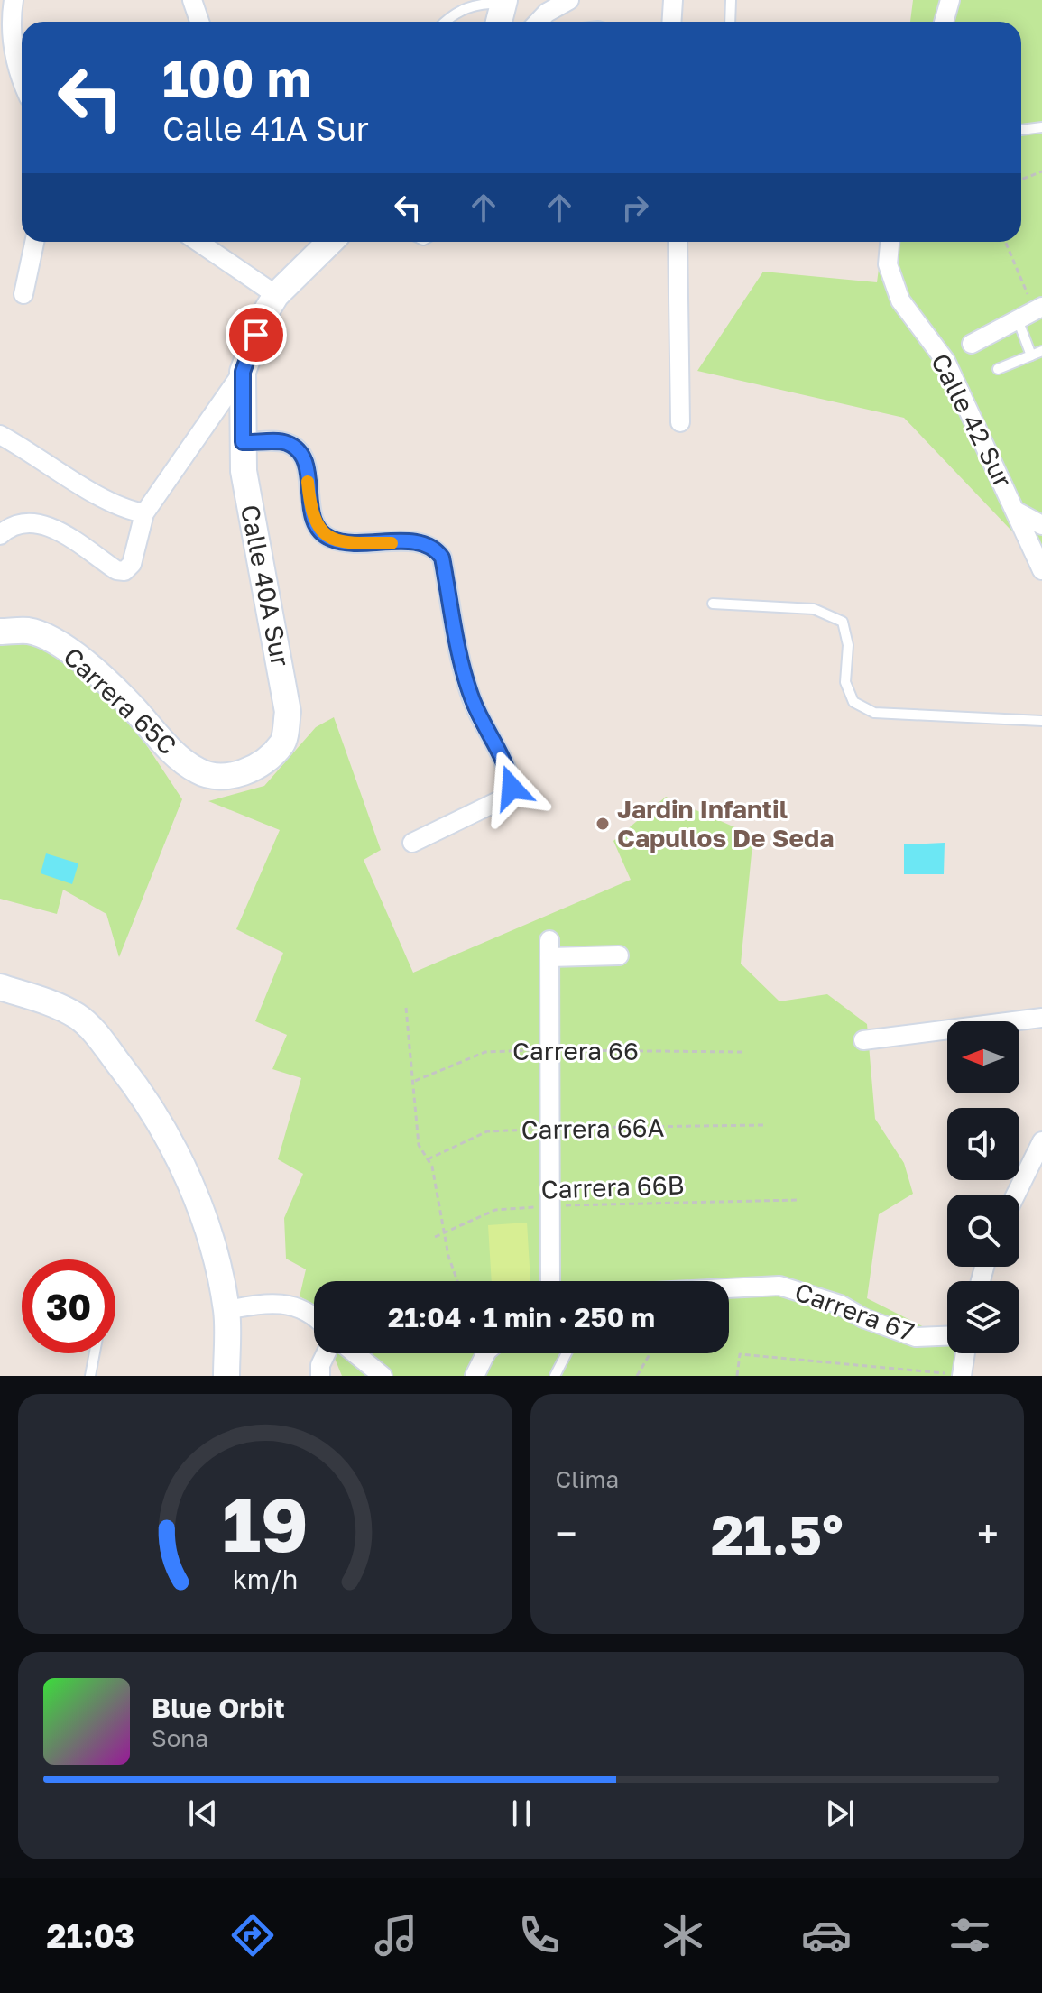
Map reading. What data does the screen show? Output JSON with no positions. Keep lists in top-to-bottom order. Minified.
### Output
{"streets":{"main road":["Calle 40A Sur","Carrera 65C"],"street":["Calle 42 Sur","Carrera 67"],"path":["Carrera 66","Carrera 66A","Carrera 66B"]},"crossings":[["Calle 40A Sur","Carrera 65C"]],"places":["Jardin Infantil Capullos De Seda"],"north":"left","page":{"turn":["100 m","Calle 41A Sur"],"limit":"30","trip":"21:04 · 1 min · 250 m","tile":"Clima","heat":["−","21.5°","+"],"song":["Blue Orbit","Sona"],"tabs":"21:03","gauge":["19","km/h"]}}
